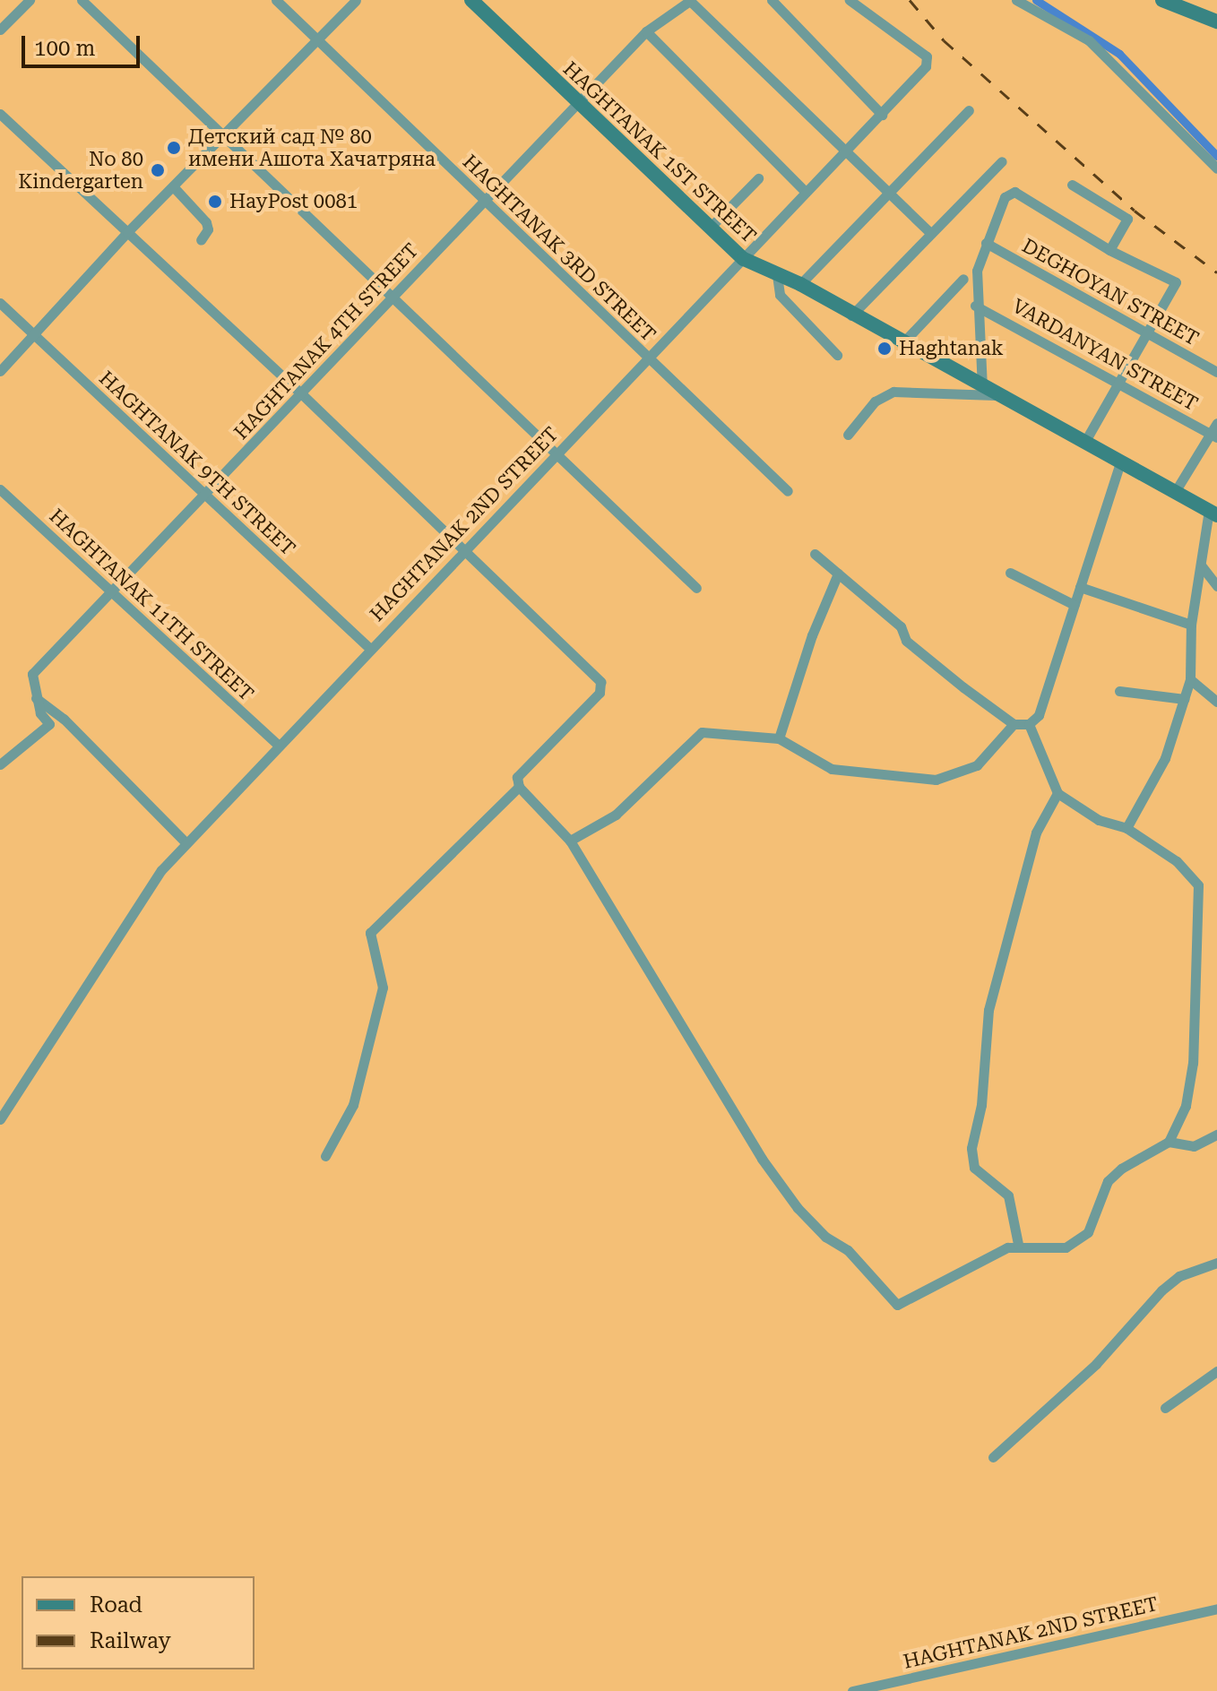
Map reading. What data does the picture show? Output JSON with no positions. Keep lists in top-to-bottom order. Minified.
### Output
{"streets":{"main road":["HAGHTANAK 1ST STREET"],"street":["HAGHTANAK 3RD STREET","DEGHOYAN STREET","HAGHTANAK 4TH STREET","VARDANYAN STREET","HAGHTANAK 9TH STREET","HAGHTANAK 2ND STREET","HAGHTANAK 11TH STREET"]},"crossings":[["HAGHTANAK 1ST STREET","HAGHTANAK 4TH STREET"],["HAGHTANAK 1ST STREET","HAGHTANAK 2ND STREET"],["HAGHTANAK 3RD STREET","HAGHTANAK 4TH STREET"],["HAGHTANAK 3RD STREET","HAGHTANAK 2ND STREET"],["HAGHTANAK 4TH STREET","HAGHTANAK 9TH STREET"],["HAGHTANAK 4TH STREET","HAGHTANAK 11TH STREET"],["HAGHTANAK 9TH STREET","HAGHTANAK 2ND STREET"],["HAGHTANAK 2ND STREET","HAGHTANAK 11TH STREET"]],"places":["Детский сад № 80 имени Ашота Хачатряна","No 80 Kindergarten","HayPost 0081","Haghtanak"],"legend":["Road","Railway"],"scale_bar":"100 m"}
